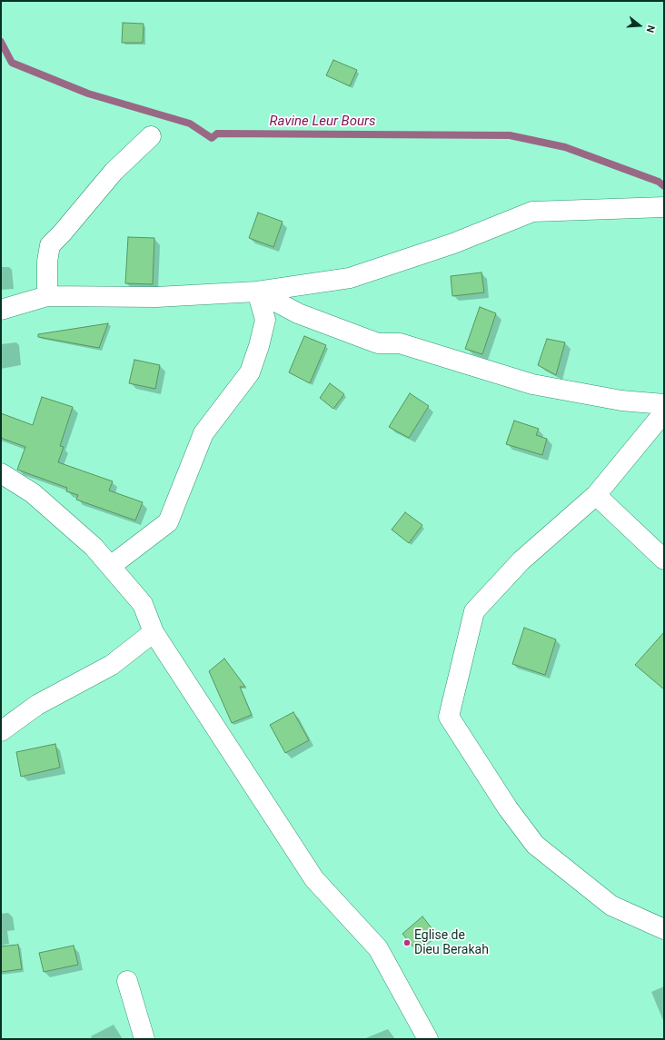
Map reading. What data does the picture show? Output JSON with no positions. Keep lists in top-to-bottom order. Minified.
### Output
{"water":["Ravine Leur Bours"],"places":["Eglise de Dieu Berakah"],"north":"right"}
